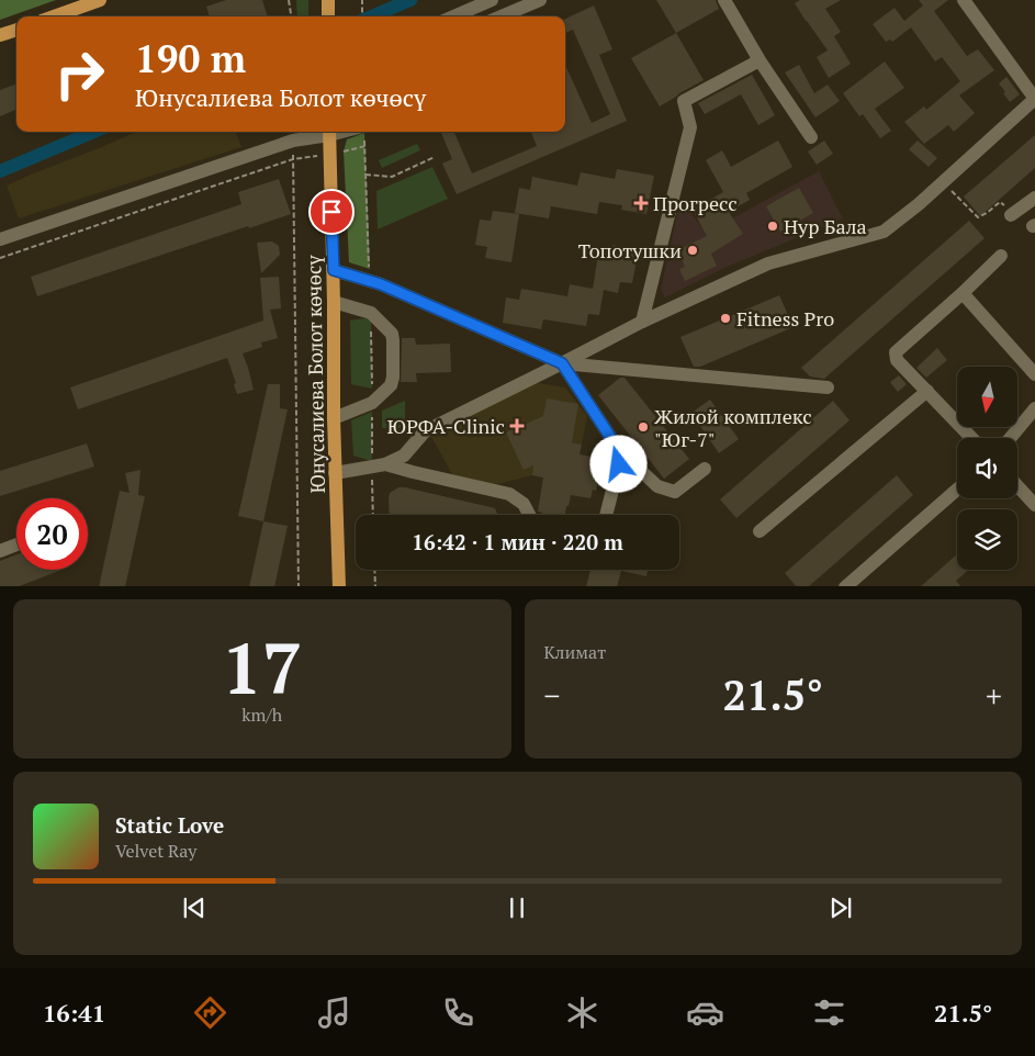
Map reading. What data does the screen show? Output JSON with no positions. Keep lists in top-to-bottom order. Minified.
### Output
{"streets":{"main road":["Юнусалиева Болот көчөсү"]},"places":{"health":["Прогресс","ЮРФА-Clinic"],"other":["Нур Бала","Топотушки","Fitness Pro","Жилой комплекс \"Юг-7\""]},"north":"bottom","page":{"turn":["190 m","Юнусалиева Болот көчөсү"],"limit":"20","trip":"16:42 · 1 мин · 220 m","tile":[["17","km/h"],"Климат"],"heat":["−","21.5°","+"],"song":["Static Love","Velvet Ray"],"tabs":["16:41","21.5°"]}}
